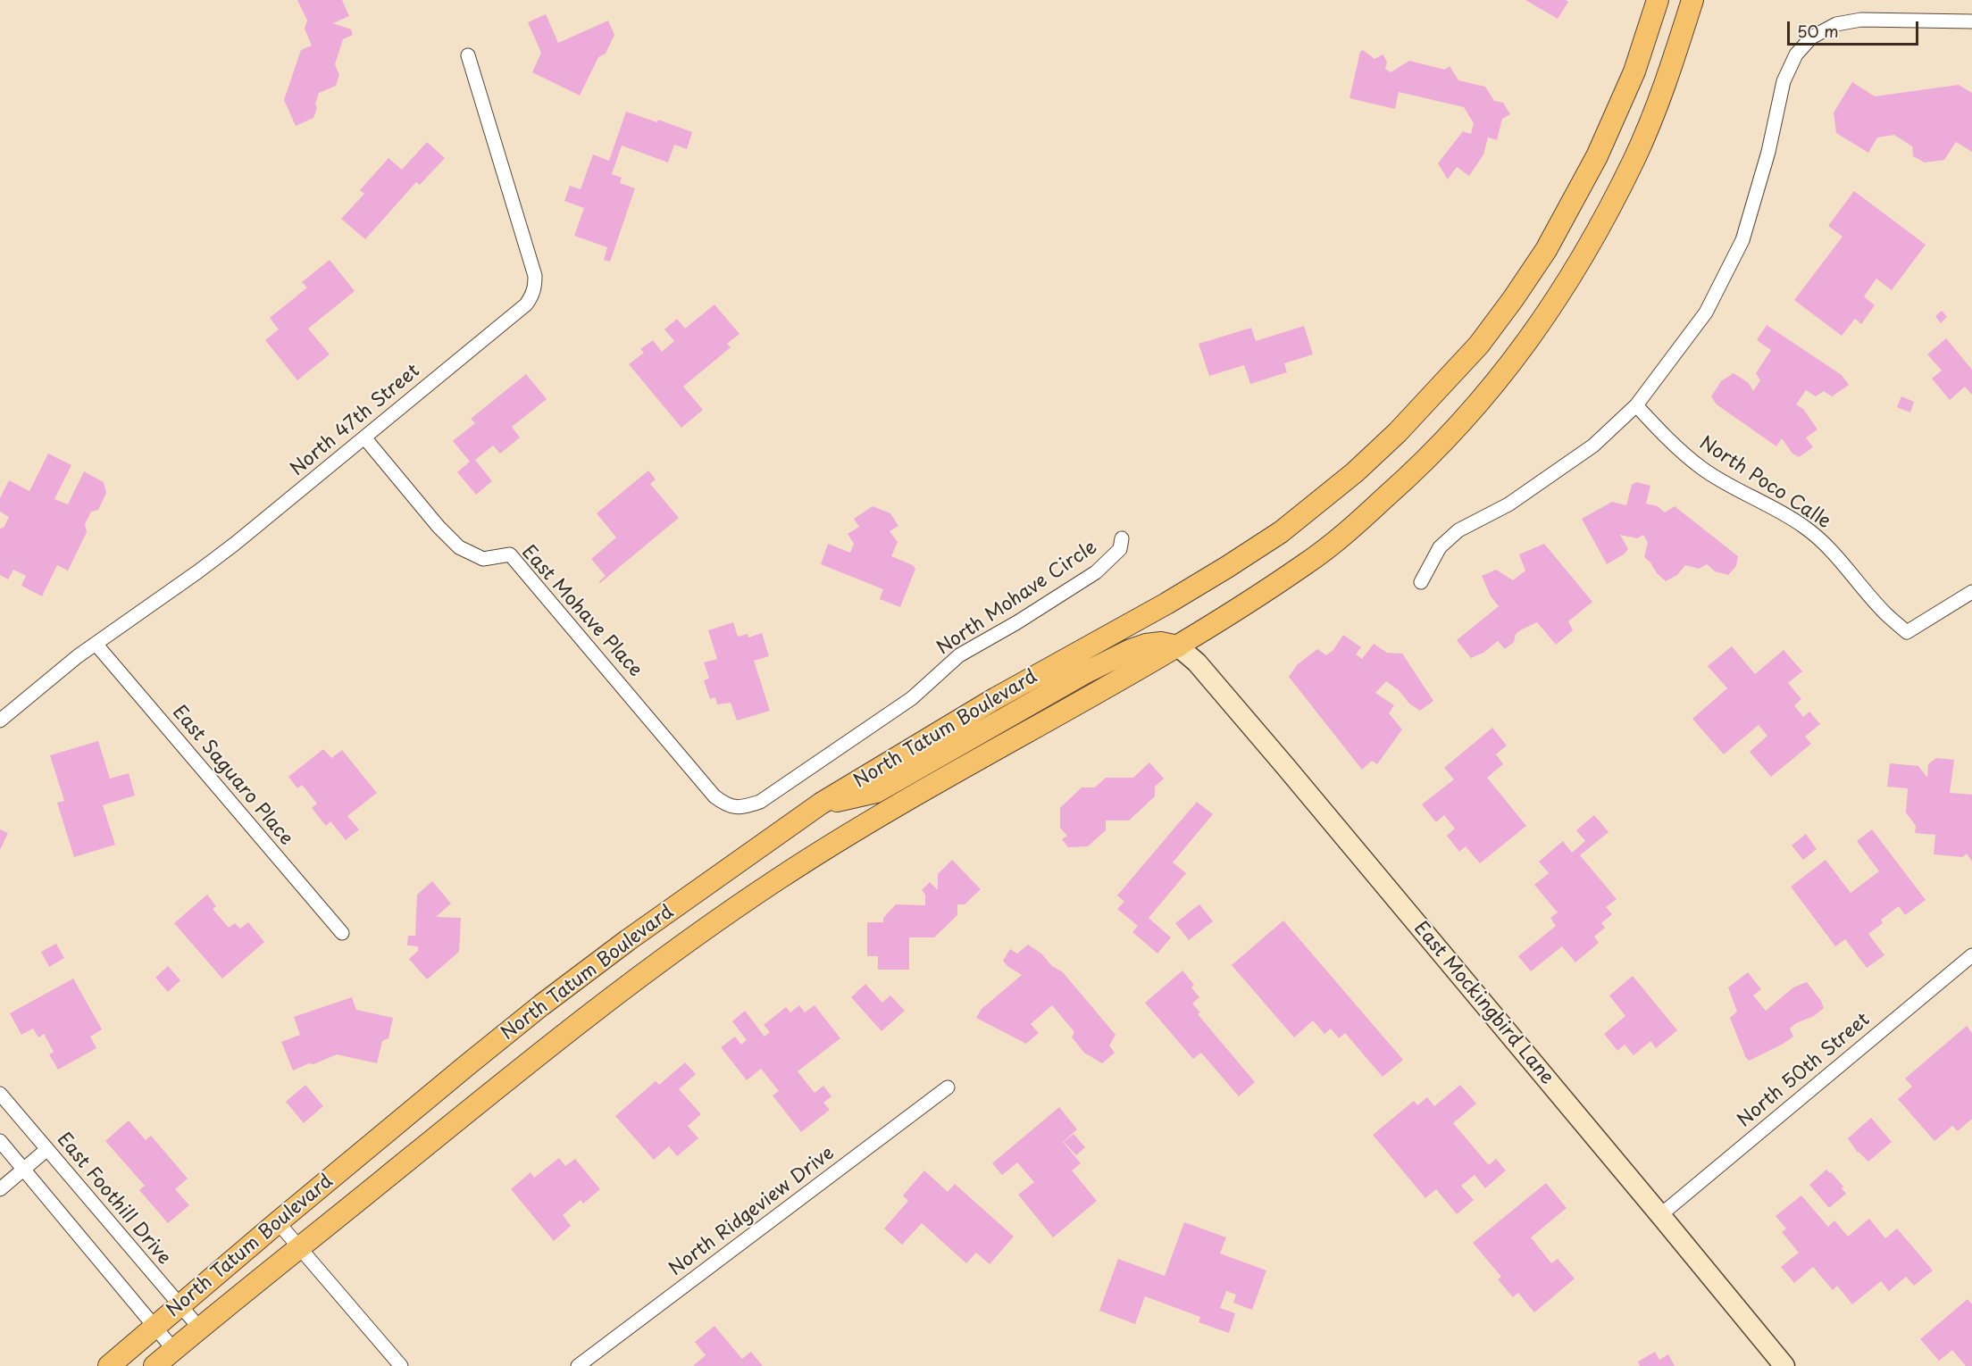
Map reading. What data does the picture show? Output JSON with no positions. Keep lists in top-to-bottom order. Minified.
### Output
{"streets":{"main road":["North Tatum Boulevard"],"street":["North 47th Street","North Poco Calle","North Mohave Circle","East Mohave Place","East Saguaro Place","East Mockingbird Lane","North 50th Street","East Foothill Drive","North Ridgeview Drive"]},"crossings":[["North 47th Street","East Mohave Place"],["North 47th Street","East Saguaro Place"],["North Mohave Circle","East Mohave Place"],["North Tatum Boulevard","East Mockingbird Lane"],["North Tatum Boulevard","East Foothill Drive"],["East Mockingbird Lane","North 50th Street"]],"scale_bar":"50 m"}
